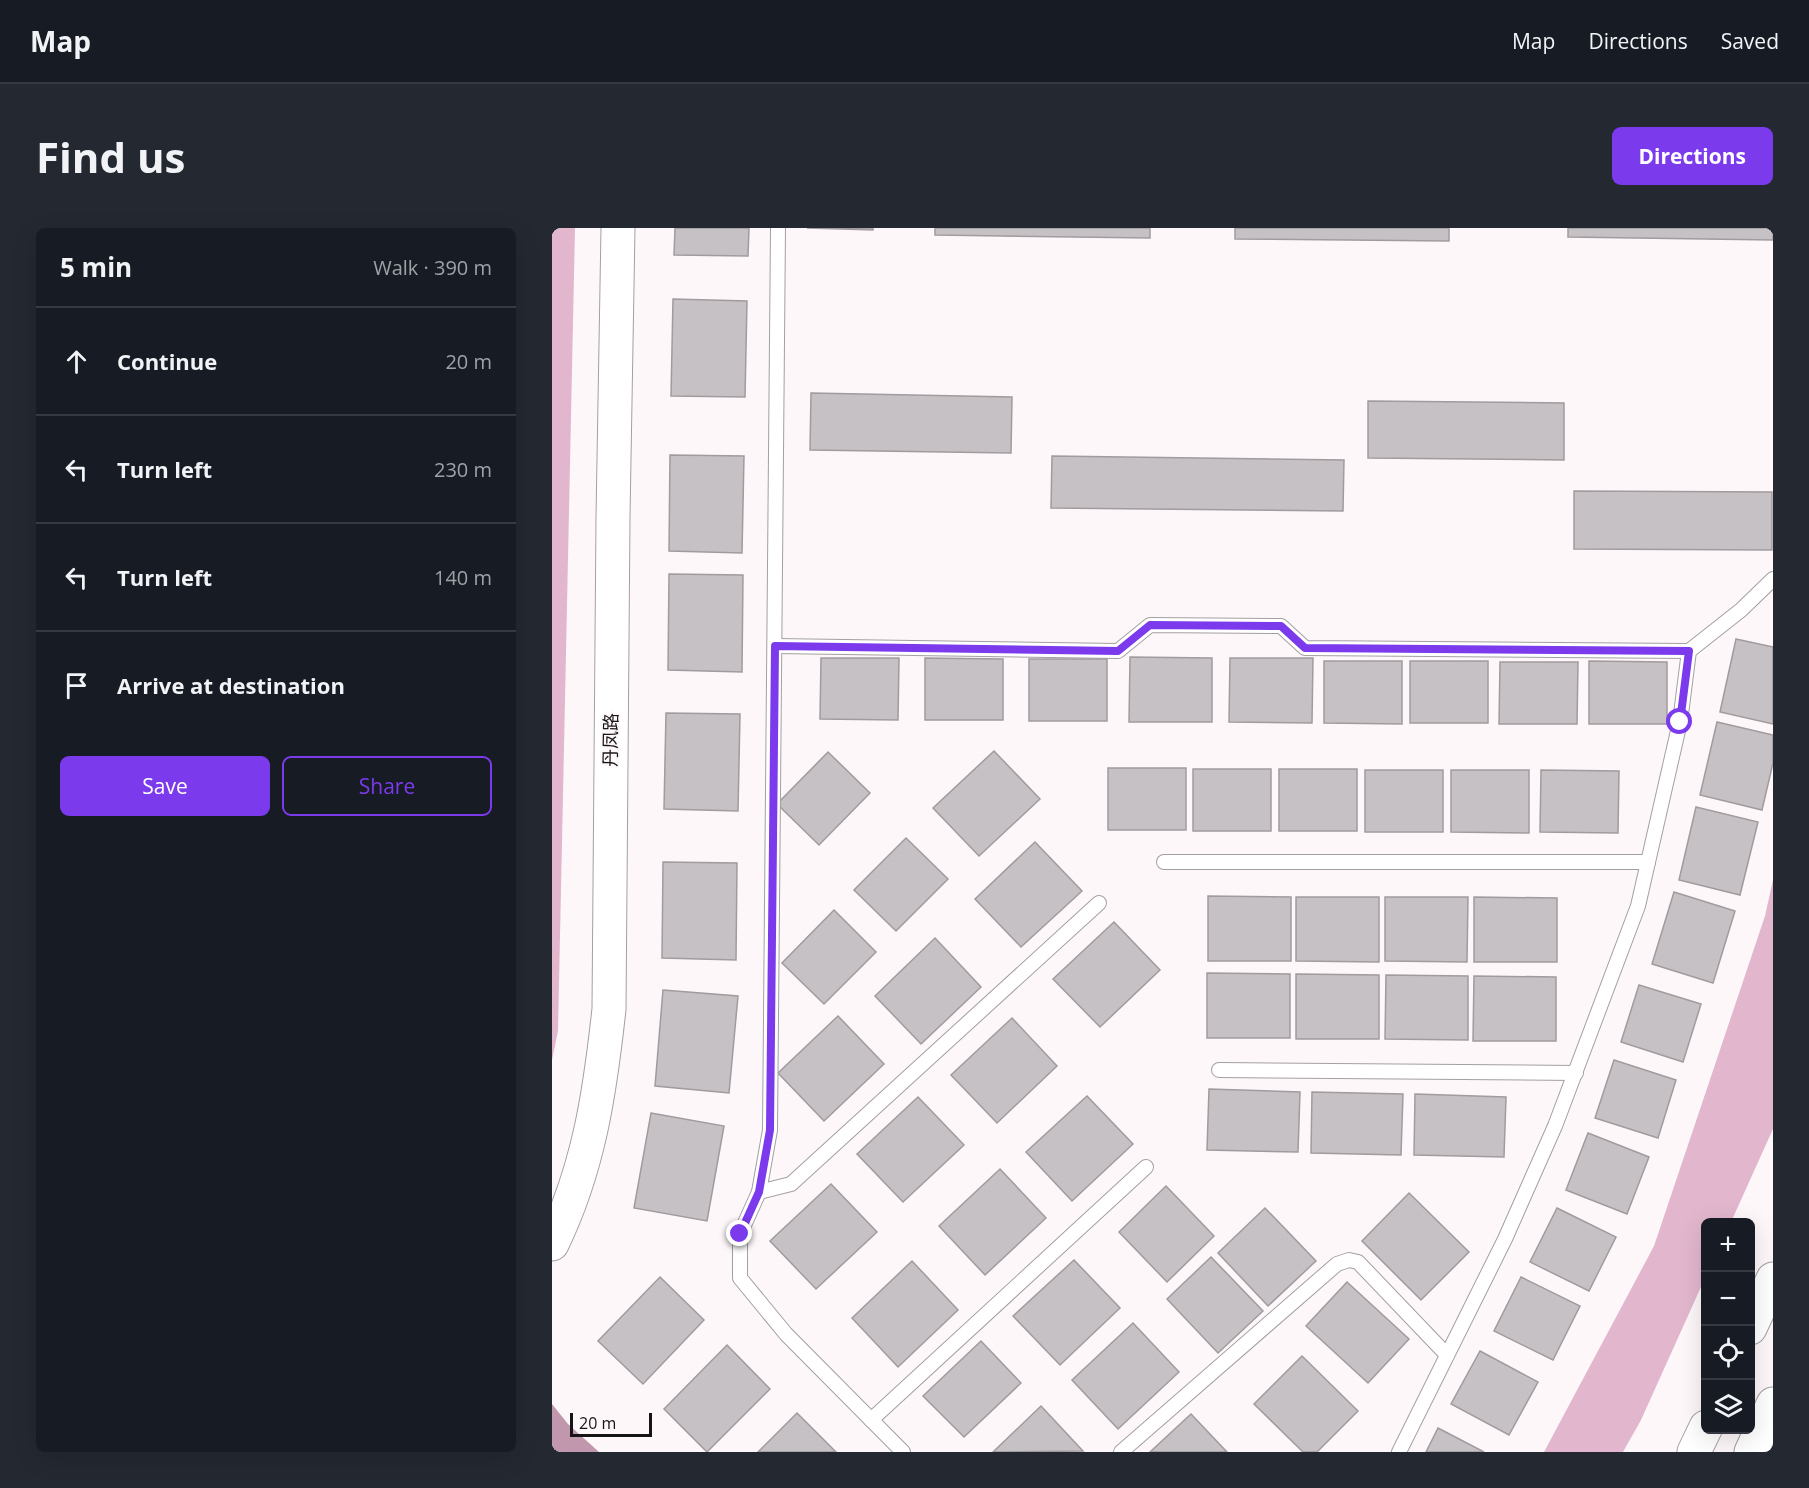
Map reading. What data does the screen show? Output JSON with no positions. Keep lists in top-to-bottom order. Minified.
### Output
{"streets":{"main road":["丹凤路"]},"scale_bar":"20 m","page":{"header":"Map","nav":["Map","Directions","Saved"],"buttons":["Directions",["Save","Share"]],"title":"Find us","heading":["5 min","Walk · 390 m"],"list":[["Continue","20 m"],["Turn left","230 m"],["Turn left","140 m"],"Arrive at destination"],"map_buttons":["+","−"],"scale":"20 m"}}
